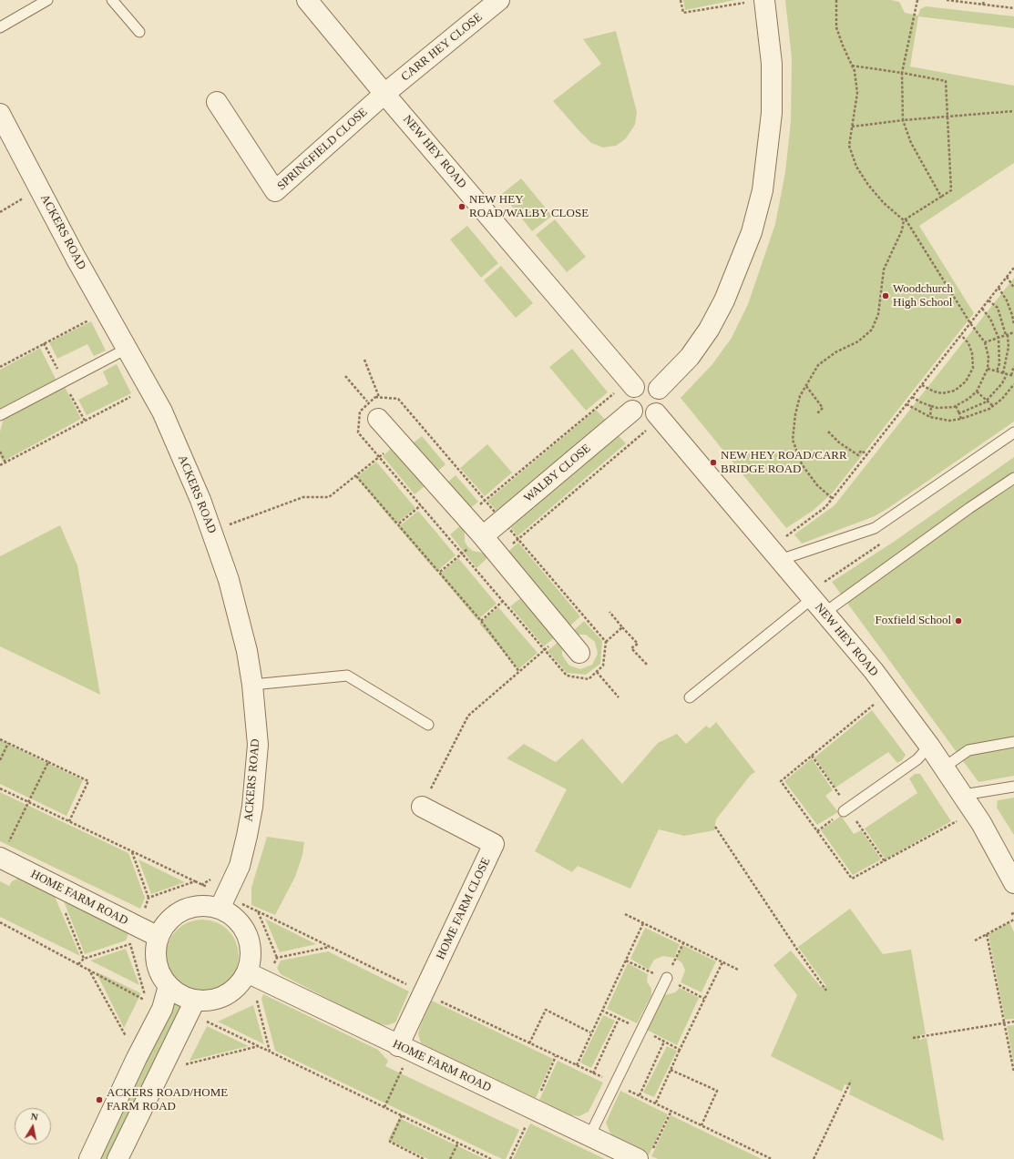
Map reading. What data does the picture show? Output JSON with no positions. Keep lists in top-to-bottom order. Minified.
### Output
{"streets":{"street":["CARR HEY CLOSE","SPRINGFIELD CLOSE","NEW HEY ROAD","ACKERS ROAD","WALBY CLOSE","HOME FARM ROAD","HOME FARM CLOSE"]},"crossings":[["CARR HEY CLOSE","SPRINGFIELD CLOSE"],["CARR HEY CLOSE","NEW HEY ROAD"],["SPRINGFIELD CLOSE","NEW HEY ROAD"],["NEW HEY ROAD","WALBY CLOSE"],["ACKERS ROAD","HOME FARM ROAD"],["HOME FARM ROAD","HOME FARM CLOSE"]],"places":["NEW HEY ROAD/WALBY CLOSE","Woodchurch High School","NEW HEY ROAD/CARR BRIDGE ROAD","Foxfield School","ACKERS ROAD/HOME FARM ROAD"],"north":"top"}
